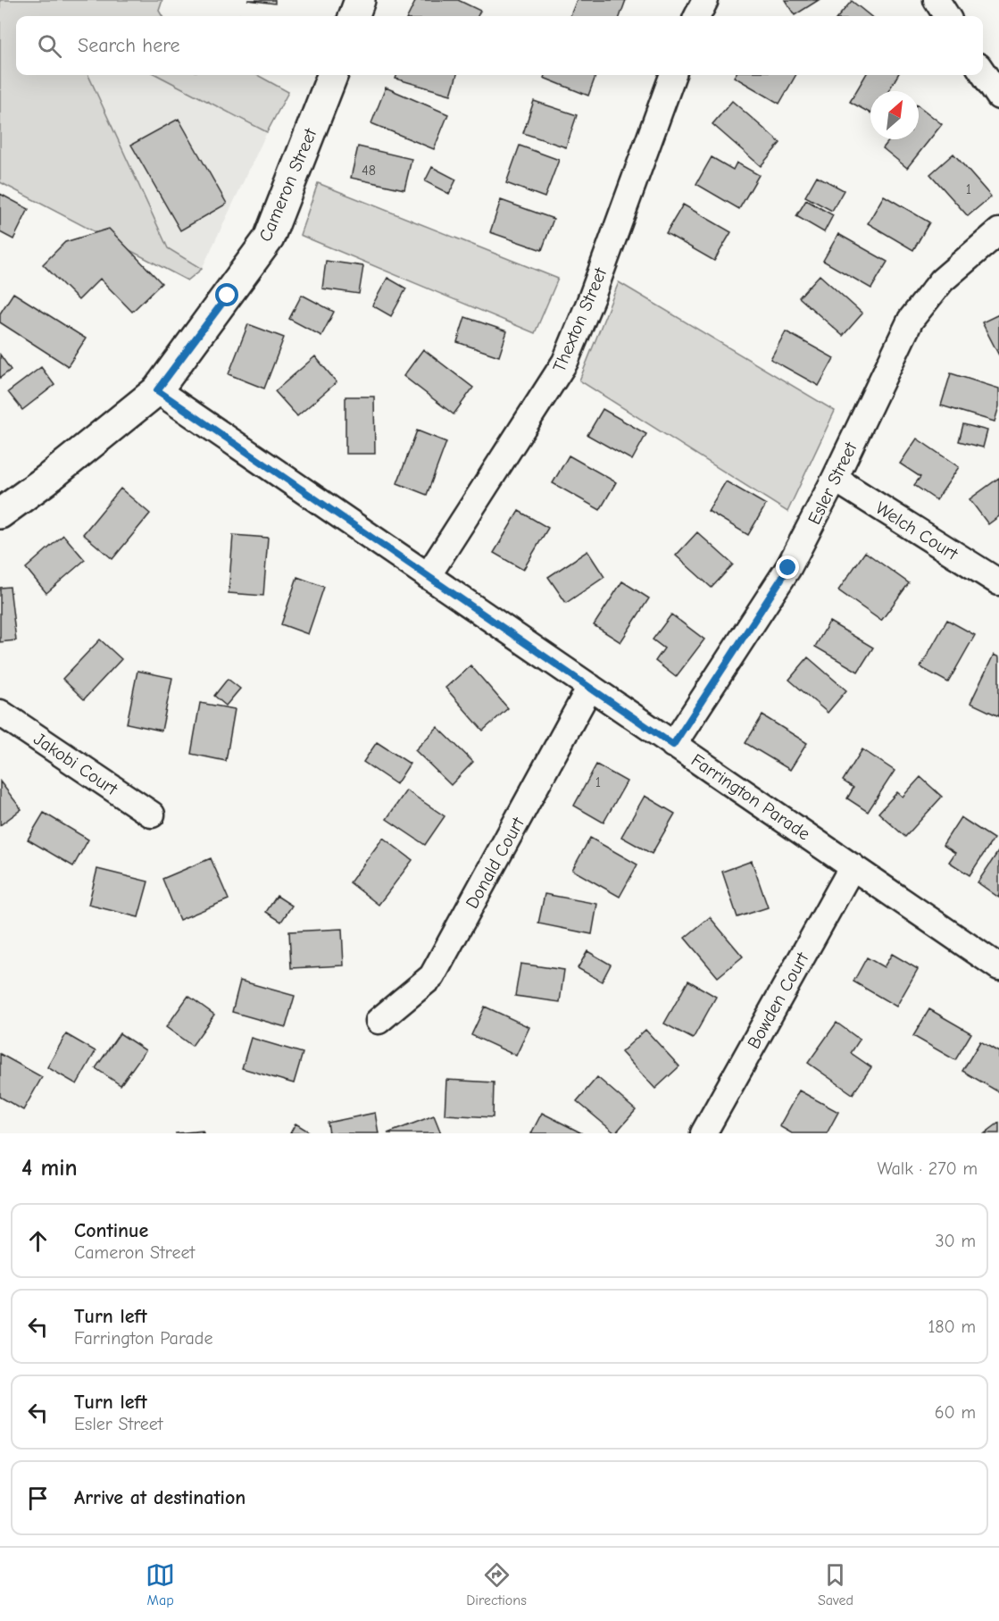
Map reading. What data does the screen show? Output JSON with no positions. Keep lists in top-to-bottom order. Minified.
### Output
{"streets":{"street":["Cameron Street","Thexton Street","Esler Street","Welch Court","Jakobi Court","Farrington Parade","Donald Court","Bowden Court"]},"crossings":[["Cameron Street","Farrington Parade"],["Thexton Street","Farrington Parade"],["Esler Street","Welch Court"],["Esler Street","Farrington Parade"],["Farrington Parade","Donald Court"],["Farrington Parade","Bowden Court"]],"house_numbers":["48","1","1"],"north":"top right","page":{"search":"Search here","heading":["4 min","Walk · 270 m"],"list":[["Continue","Cameron Street","30 m"],["Turn left","Farrington Parade","180 m"],["Turn left","Esler Street","60 m"],"Arrive at destination"],"nav":["Map","Directions","Saved"]}}
